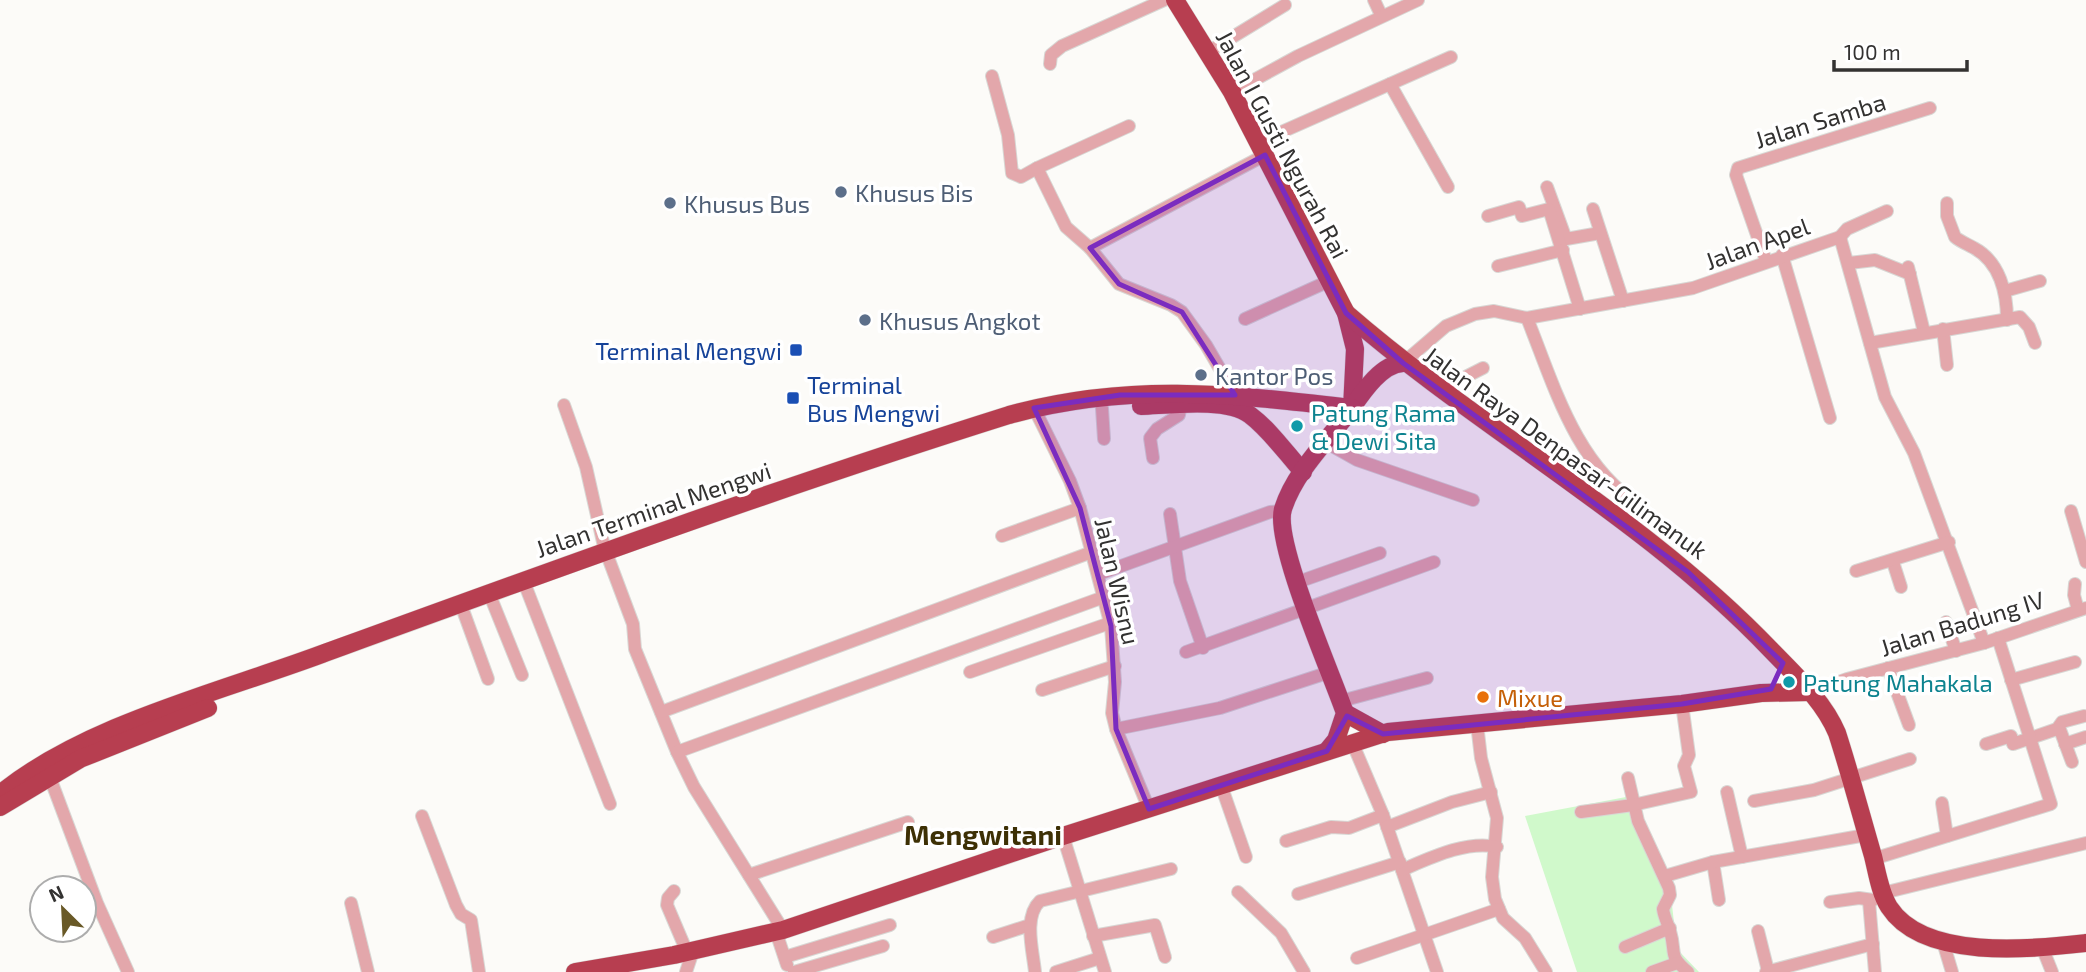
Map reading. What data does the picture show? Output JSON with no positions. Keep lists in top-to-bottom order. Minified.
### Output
{"streets":{"highway":["Jalan I Gusti Ngurah Rai","Jalan Raya Denpasar-Gilimanuk","Jalan Terminal Mengwi"],"street":["Jalan Samba","Jalan Apel","Jalan Wisnu","Jalan Badung IV"]},"crossings":[["Jalan Samba","Jalan Apel"],["Jalan Apel","Jalan Raya Denpasar-Gilimanuk"],["Jalan Apel","Jalan Badung IV"],["Jalan Raya Denpasar-Gilimanuk","Jalan Terminal Mengwi"],["Jalan Raya Denpasar-Gilimanuk","Jalan Badung IV"],["Jalan Terminal Mengwi","Jalan Wisnu"]],"districts":["Mengwitani"],"places":{"other":["Khusus Bis","Khusus Bus","Khusus Angkot","Kantor Pos","Patung Rama & Dewi Sita","Patung Mahakala","Mixue"],"transit":["Terminal Mengwi","Terminal Bus Mengwi"]},"scale_bar":"100 m","north":"top left"}
